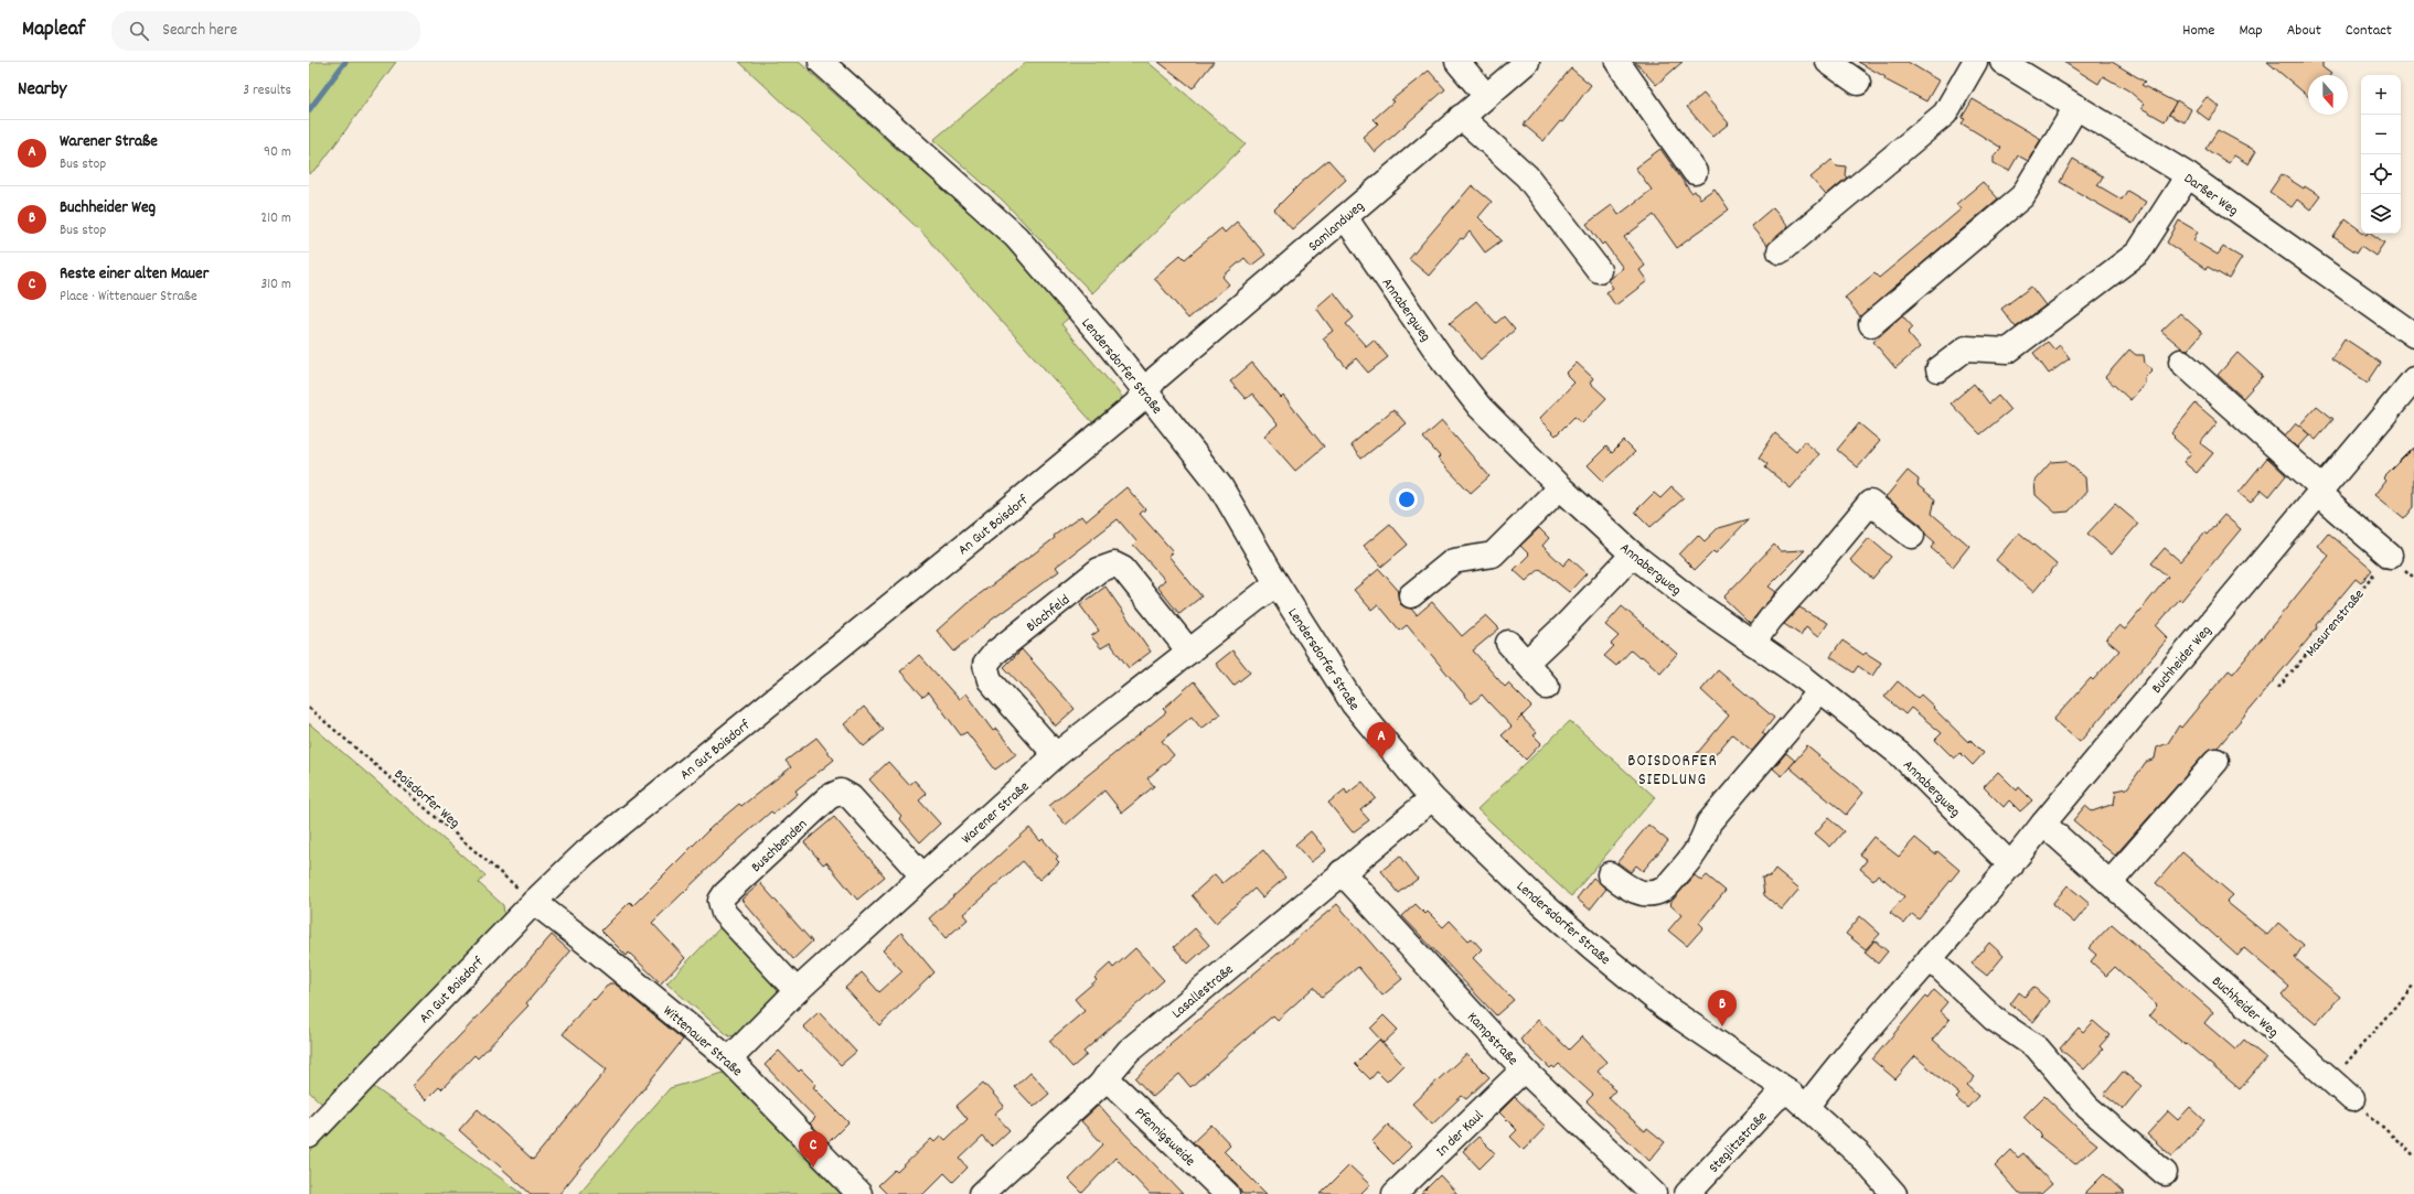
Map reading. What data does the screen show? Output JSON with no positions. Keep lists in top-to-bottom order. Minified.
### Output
{"streets":{"street":["Darßer Weg","Samlandweg","Annabergweg","Lendersdorfer Straße","An Gut Boisdorf","Blochfeld","Buchheider Weg","Warener Straße","Buschbenden","Lasallestraße","Kampstraße","Wittenauer Straße","In der Kaul","Pfennigsweide","Steglitzstraße"],"path":["Masurenstraße","Boisdorfer Weg"]},"crossings":[["Samlandweg","Annabergweg"],["Samlandweg","Lendersdorfer Straße"],["Samlandweg","An Gut Boisdorf"],["Annabergweg","Buchheider Weg"],["Lendersdorfer Straße","An Gut Boisdorf"],["Lendersdorfer Straße","Buchheider Weg"],["Lendersdorfer Straße","Warener Straße"],["Lendersdorfer Straße","Lasallestraße"],["Lendersdorfer Straße","Steglitzstraße"],["An Gut Boisdorf","Boisdorfer Weg"],["An Gut Boisdorf","Wittenauer Straße"],["Blochfeld","Warener Straße"],["Boisdorfer Weg","Wittenauer Straße"],["Warener Straße","Buschbenden"],["Warener Straße","Wittenauer Straße"],["Lasallestraße","Kampstraße"],["Lasallestraße","Pfennigsweide"],["Kampstraße","In der Kaul"]],"districts":["BOISDORFER SIEDLUNG"],"north":"bottom","page":{"header":"Mapleaf","search":"Search here","nav":["Home","Map","About","Contact"],"heading":["Nearby","3 results"],"map_buttons":["+","−"],"list":[{"mark":"A","name":"Warener Straße","note":"Bus stop","value":"90 m"},{"mark":"B","name":"Buchheider Weg","note":"Bus stop","value":"210 m"},{"mark":"C","name":"Reste einer alten Mauer","note":"Place · Wittenauer Straße","value":"310 m"}],"pins":["A","B","C"]}}
